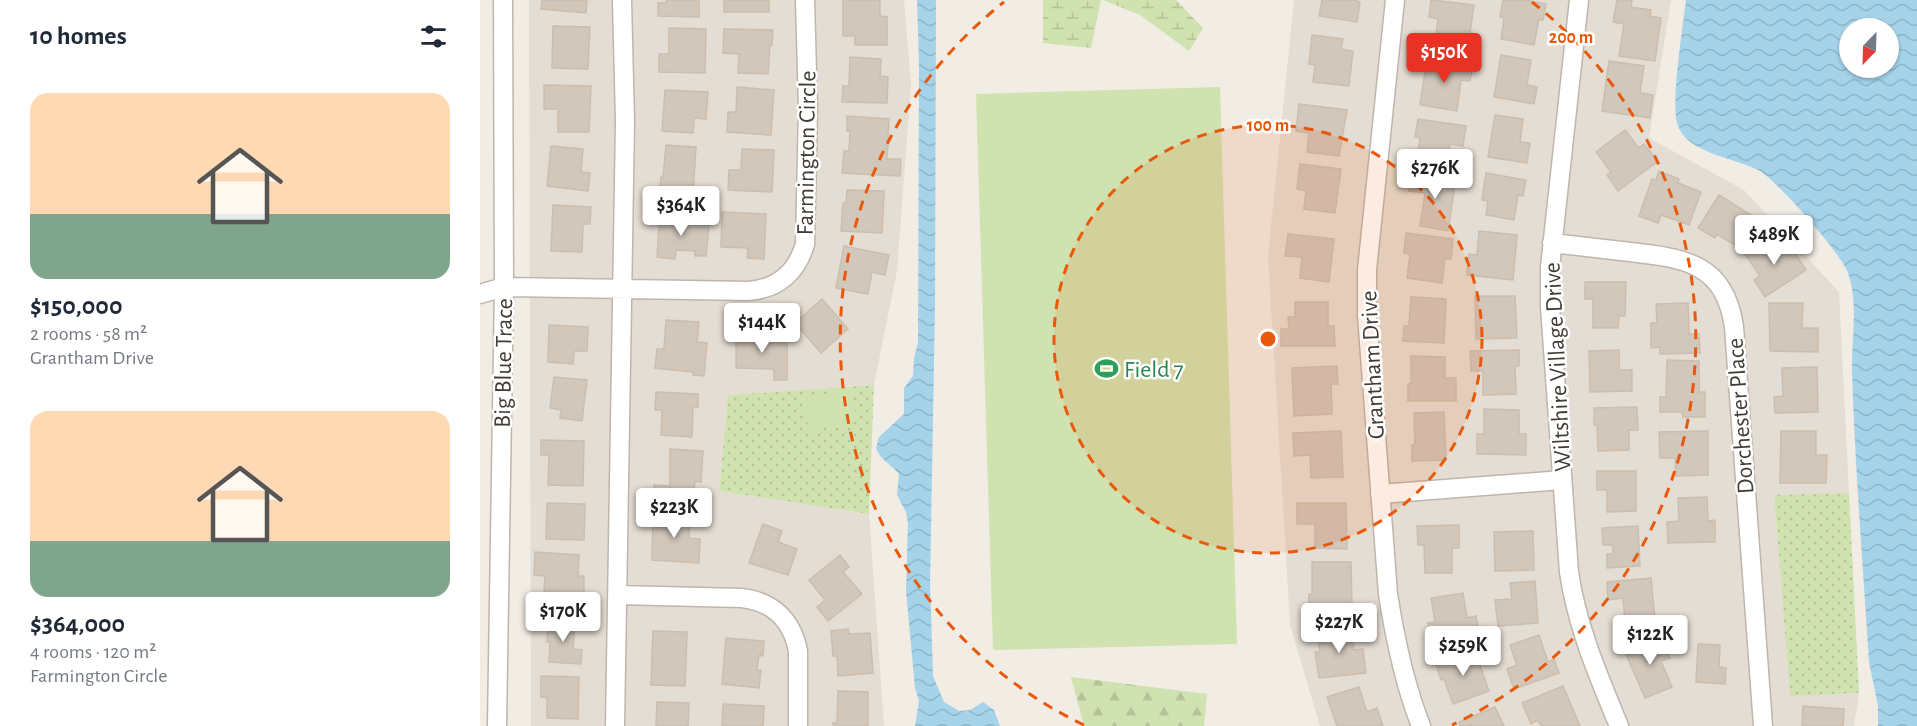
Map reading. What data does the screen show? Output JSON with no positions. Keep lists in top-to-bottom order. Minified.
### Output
{"streets":{"street":["Farmington Circle","Big Blue Trace","Grantham Drive","Wiltshire Village Drive","Dorchester Place"]},"crossings":[["Farmington Circle","Big Blue Trace"],["Wiltshire Village Drive","Dorchester Place"]],"places":{"sports":["Field 7"]},"north":"bottom left","page":{"heading":"10 homes","price":["$150K","$276K","$364K","$489K","$144K","$223K","$170K","$227K","$122K","$259K"],"list":[{"name":"$150,000","note":"2 rooms · 58 m² · Grantham Drive"},{"name":"$364,000","note":"4 rooms · 120 m² · Farmington Circle"}]},"rings":["200 m","100 m"]}
